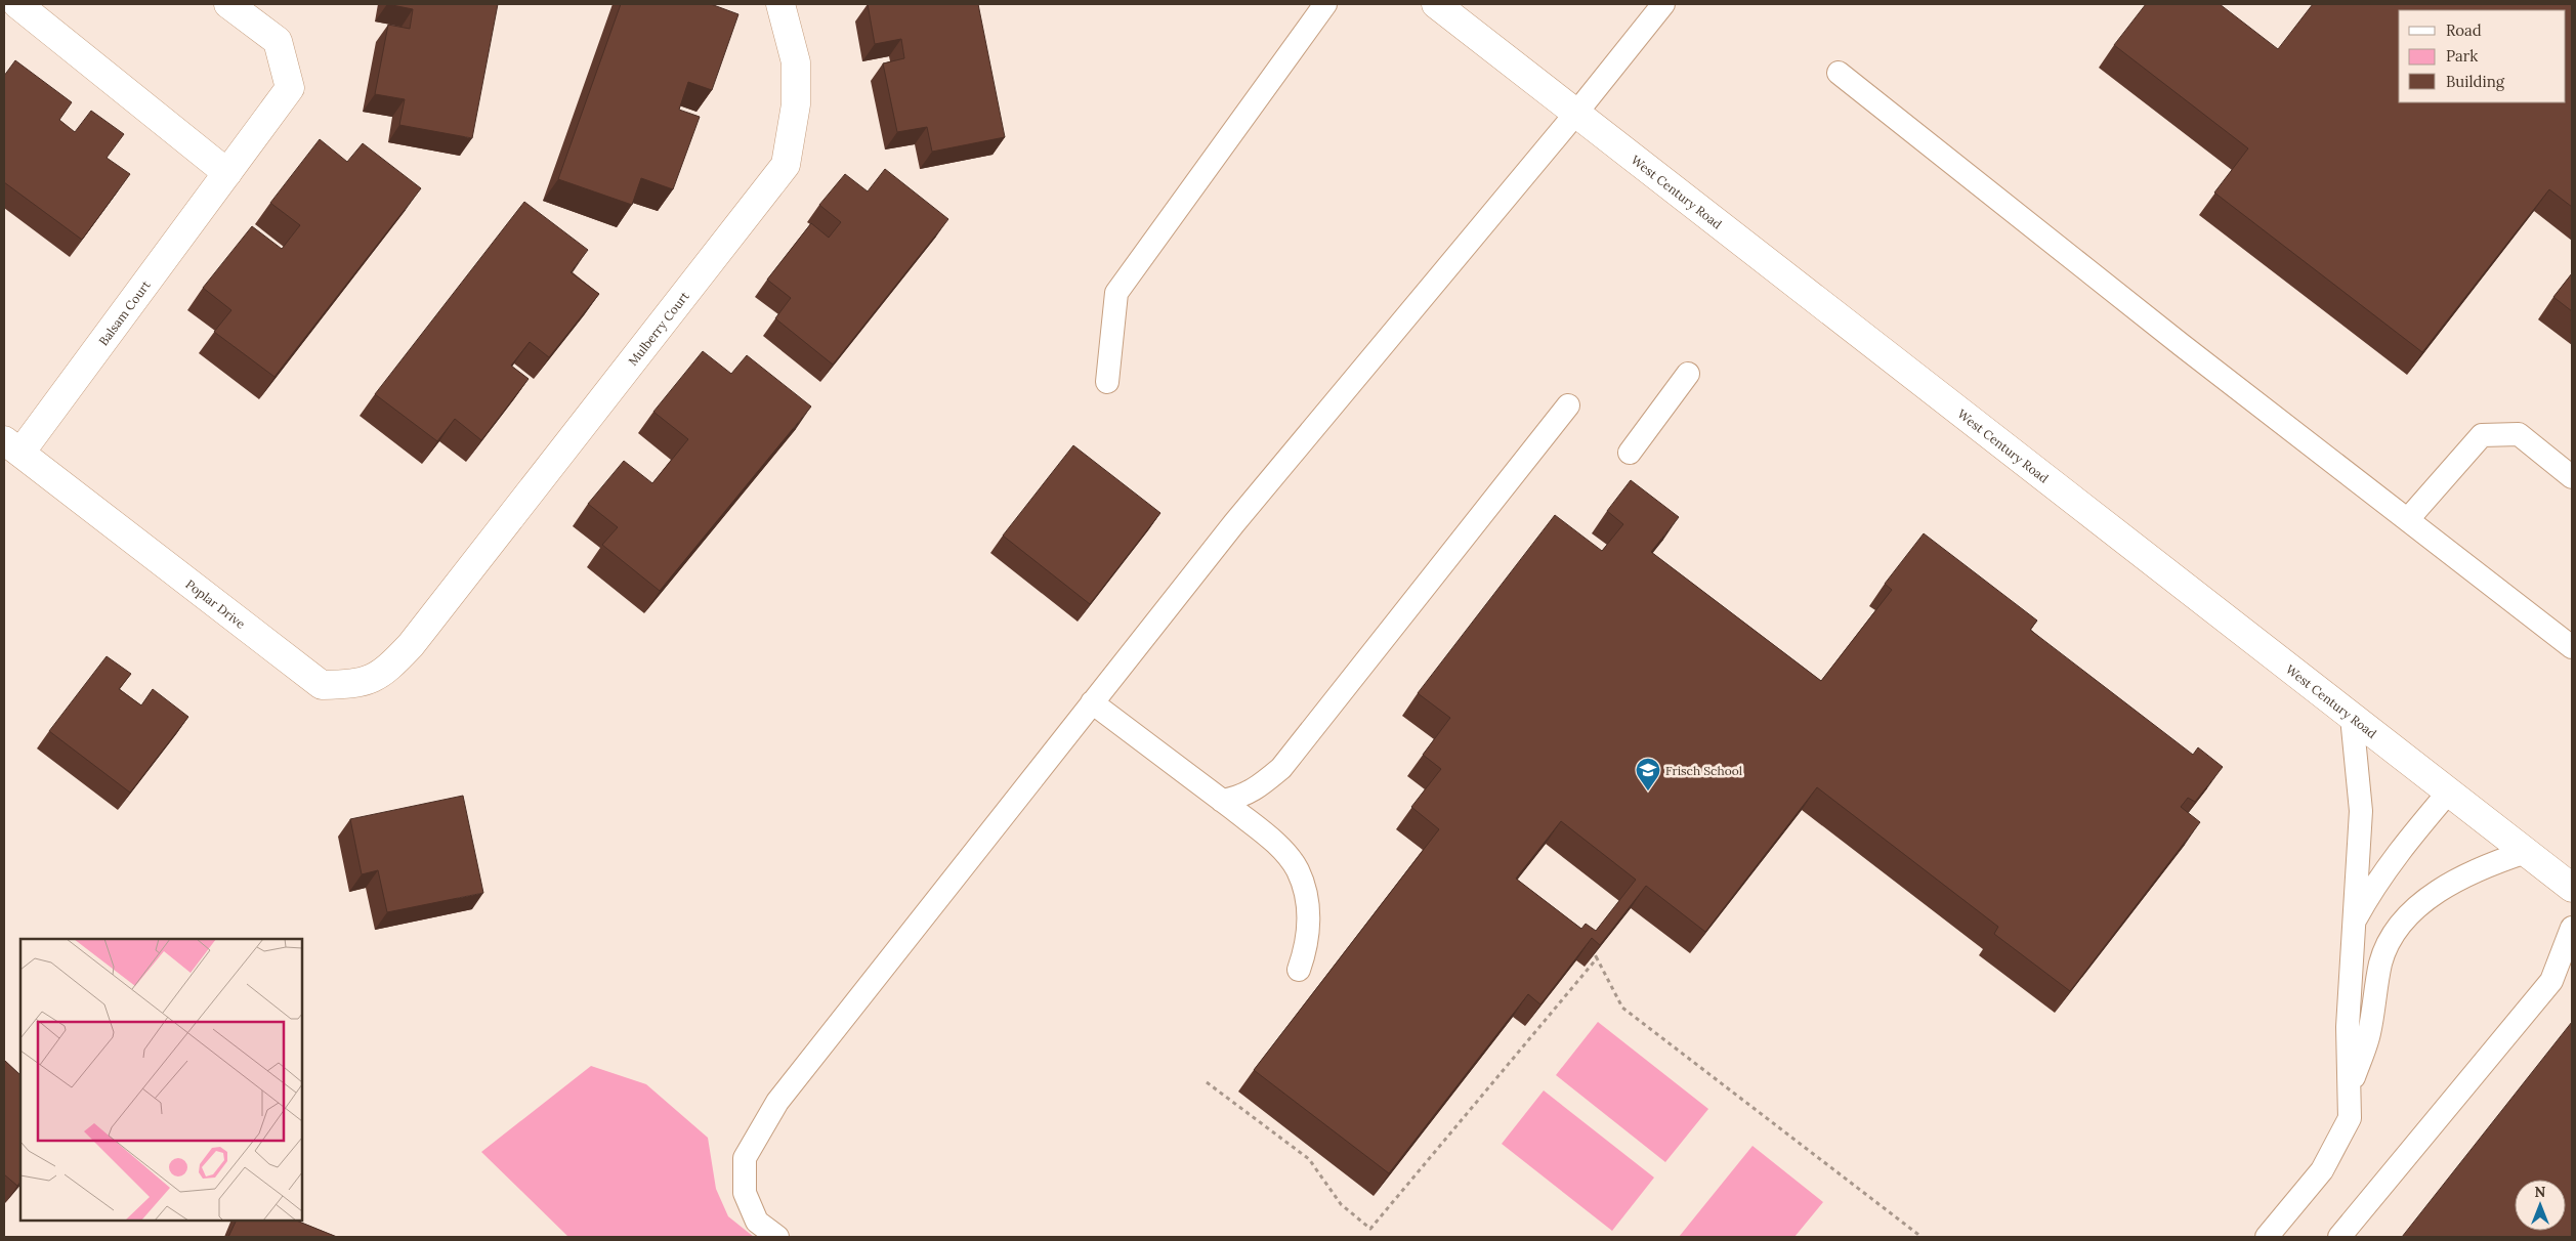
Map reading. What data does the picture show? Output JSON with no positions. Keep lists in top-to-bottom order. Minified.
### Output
{"streets":{"street":["West Century Road","Balsam Court","Mulberry Court","Poplar Drive"]},"crossings":[["Balsam Court","Poplar Drive"],["Mulberry Court","Poplar Drive"]],"places":{"school or university":["Frisch School"]},"legend":["Road","Park","Building"],"north":"top"}
